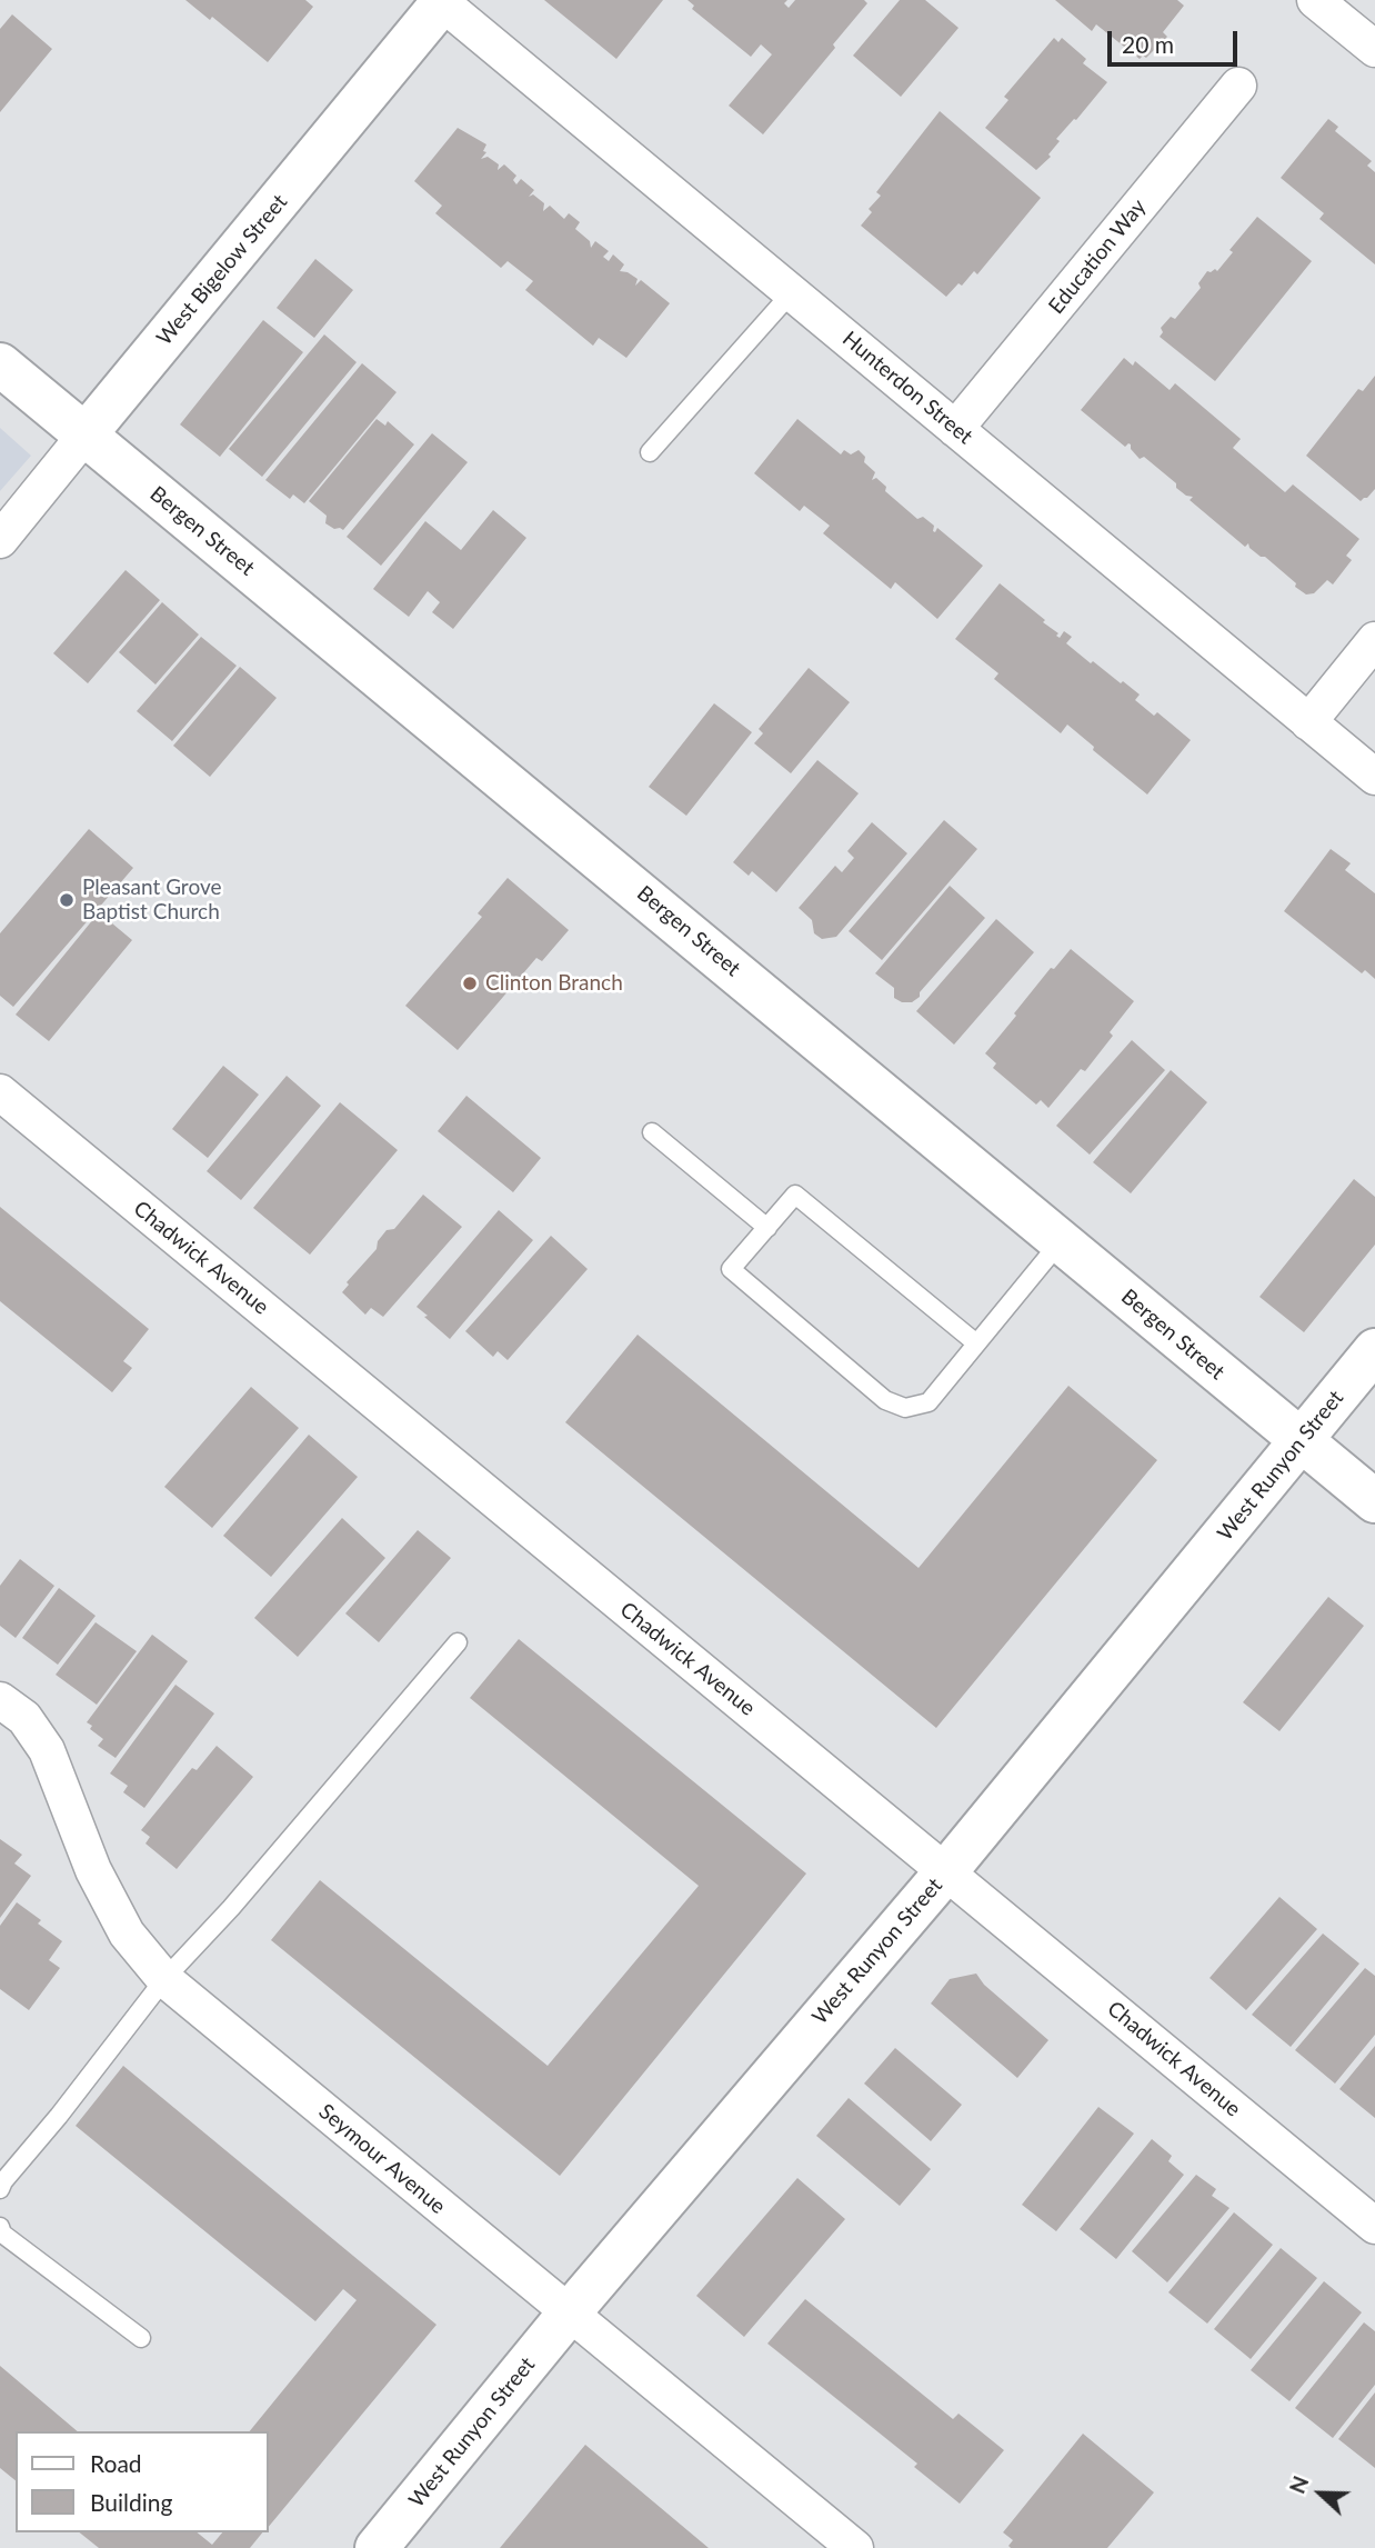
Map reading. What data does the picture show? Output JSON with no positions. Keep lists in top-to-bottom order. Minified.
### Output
{"streets":{"street":["Education Way","West Bigelow Street","Hunterdon Street","Bergen Street","Chadwick Avenue","West Runyon Street","Seymour Avenue"]},"crossings":[["Education Way","Hunterdon Street"],["West Bigelow Street","Hunterdon Street"],["West Bigelow Street","Bergen Street"],["Bergen Street","West Runyon Street"],["Chadwick Avenue","West Runyon Street"],["West Runyon Street","Seymour Avenue"]],"places":["Pleasant Grove Baptist Church","Clinton Branch"],"legend":["Road","Building"],"scale_bar":"20 m","north":"left"}
